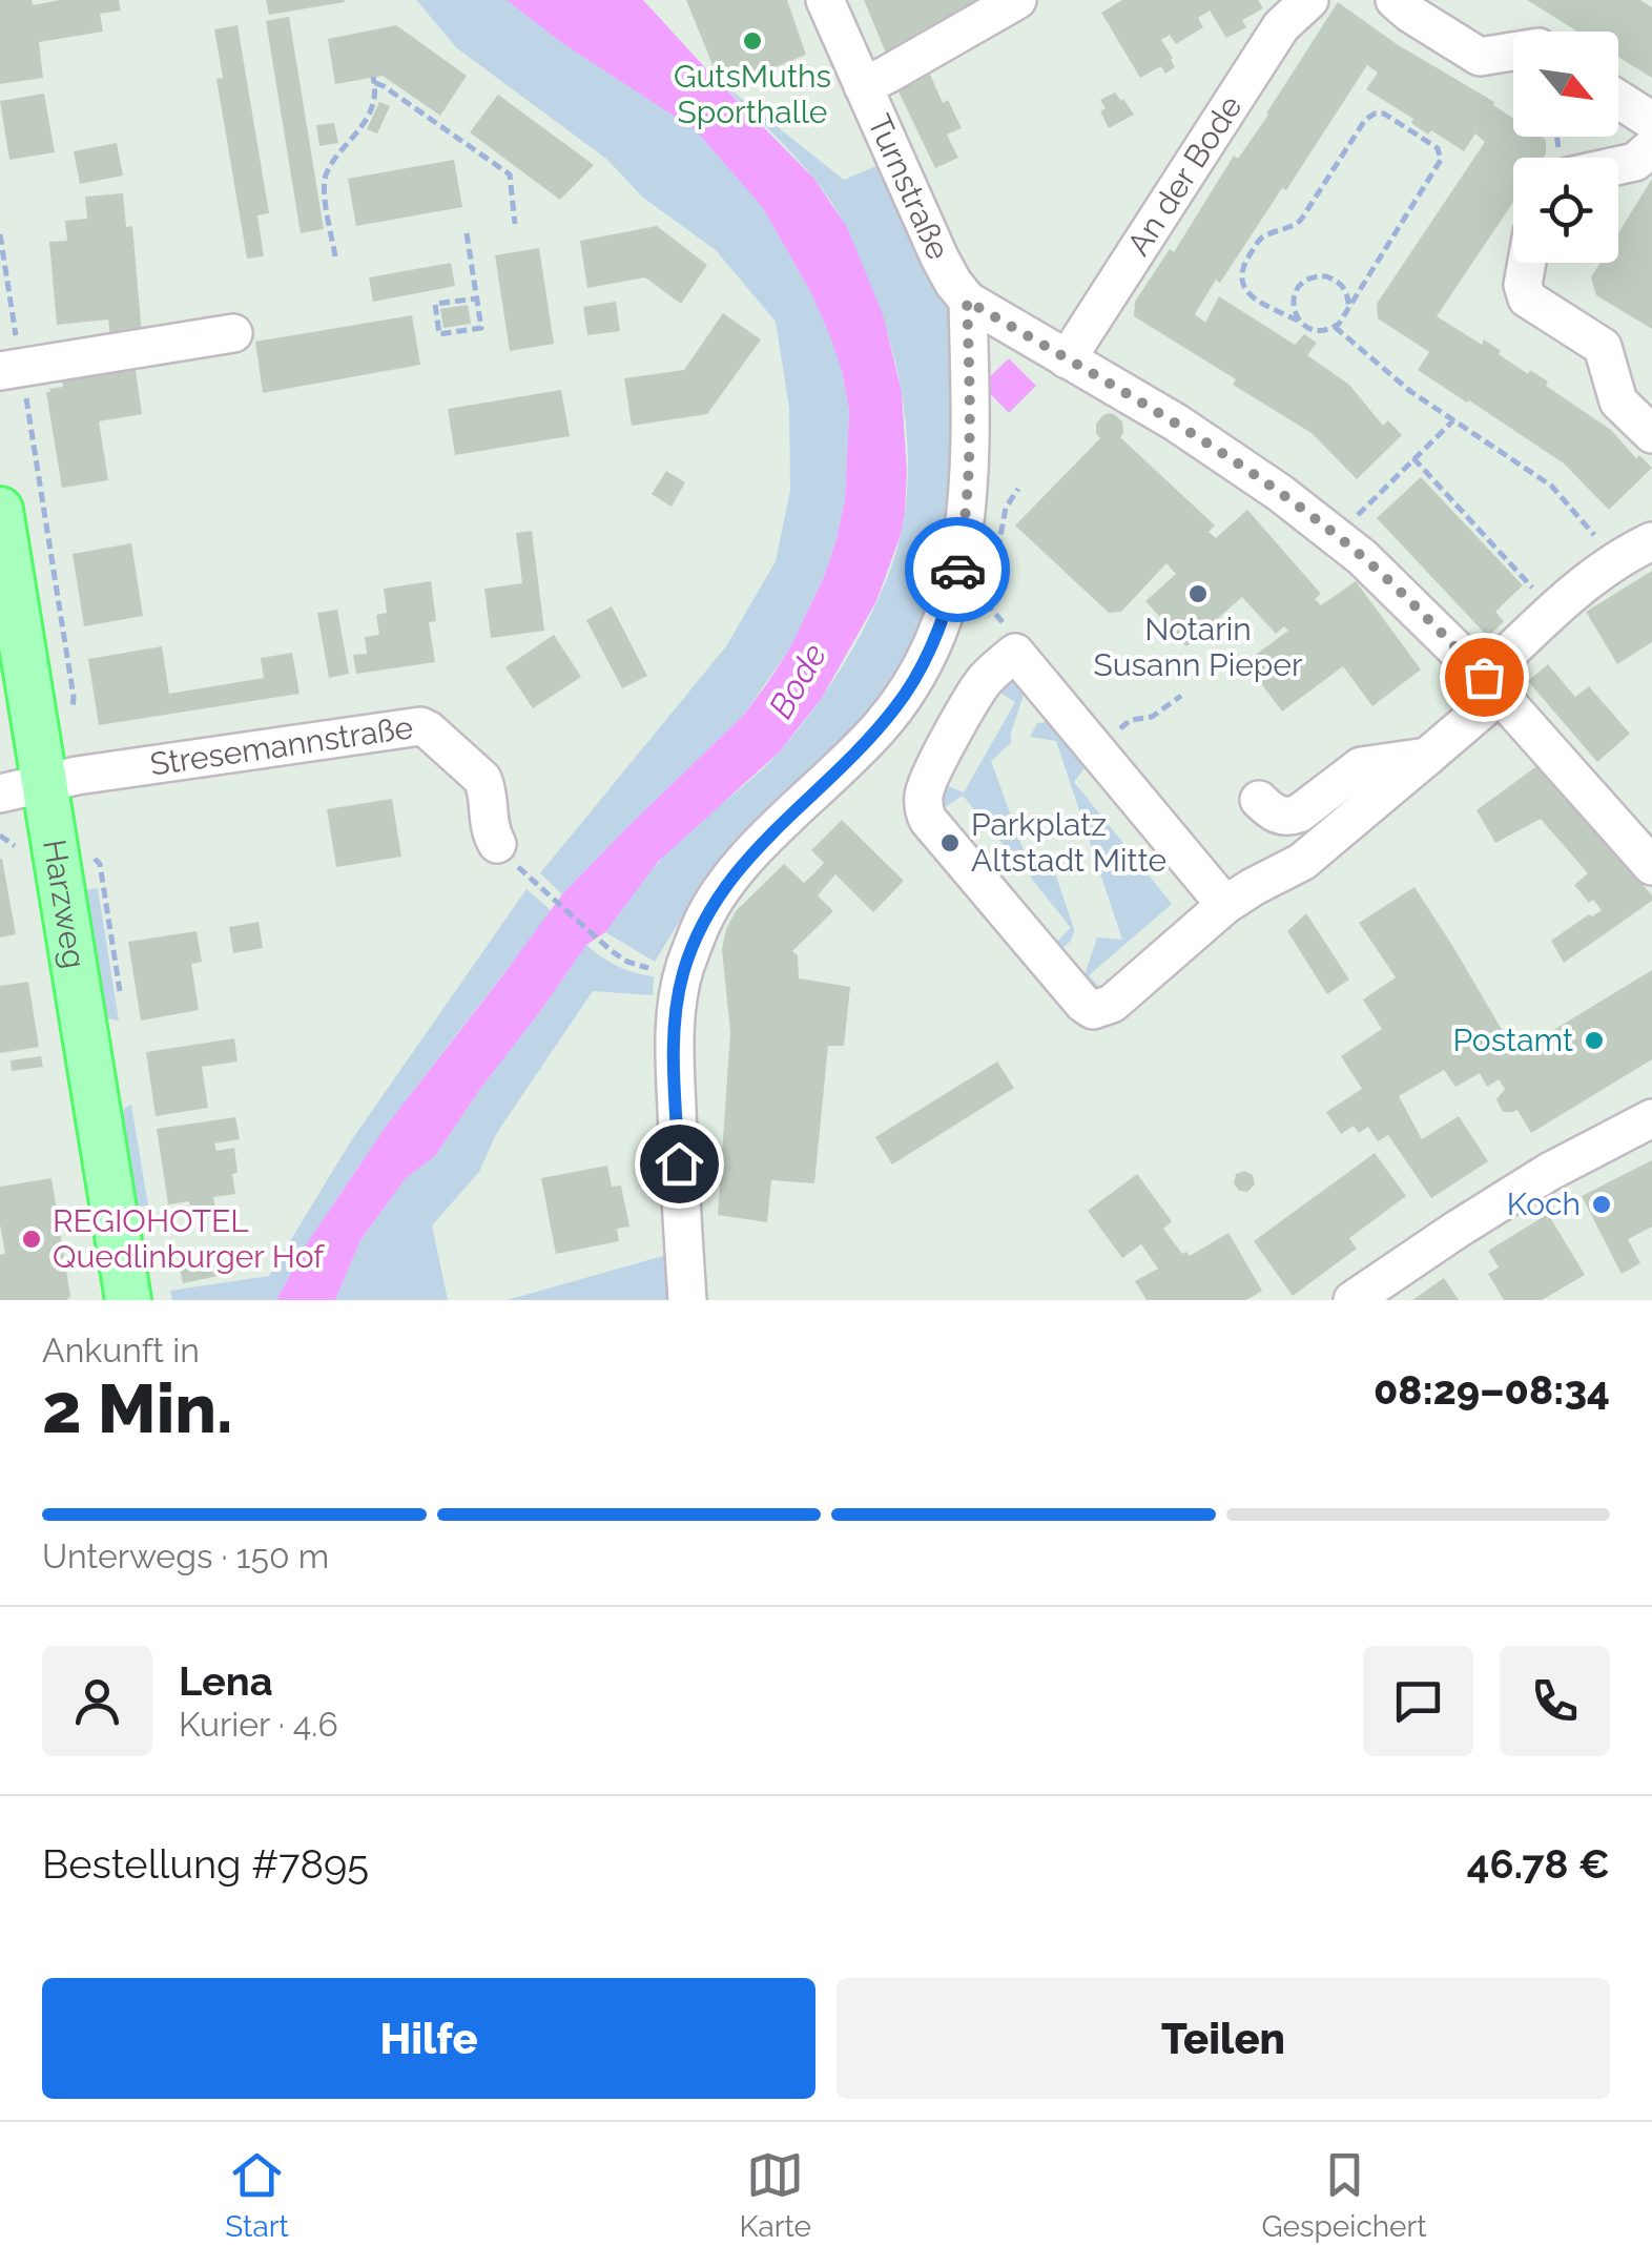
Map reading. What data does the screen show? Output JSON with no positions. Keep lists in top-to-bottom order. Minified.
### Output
{"streets":{"main road":["Harzweg"],"street":["An der Bode","Turnstraße","Stresemannstraße"]},"crossings":[["An der Bode","Turnstraße"],["Stresemannstraße","Harzweg"]],"water":["Bode"],"places":["GutsMuths Sporthalle","Notarin Susann Pieper","Parkplatz Altstadt Mitte","Postamt","Koch","REGIOHOTEL Quedlinburger Hof"],"north":"bottom right","page":{"heading":["2 Min.","Ankunft in","08:29–08:34"],"panel":["Lena","Kurier · 4.6","Bestellung #7895","46.78 €"],"bar":"Unterwegs · 150 m","buttons":["Hilfe","Teilen"],"tabs":["Start","Karte","Gespeichert"]}}
